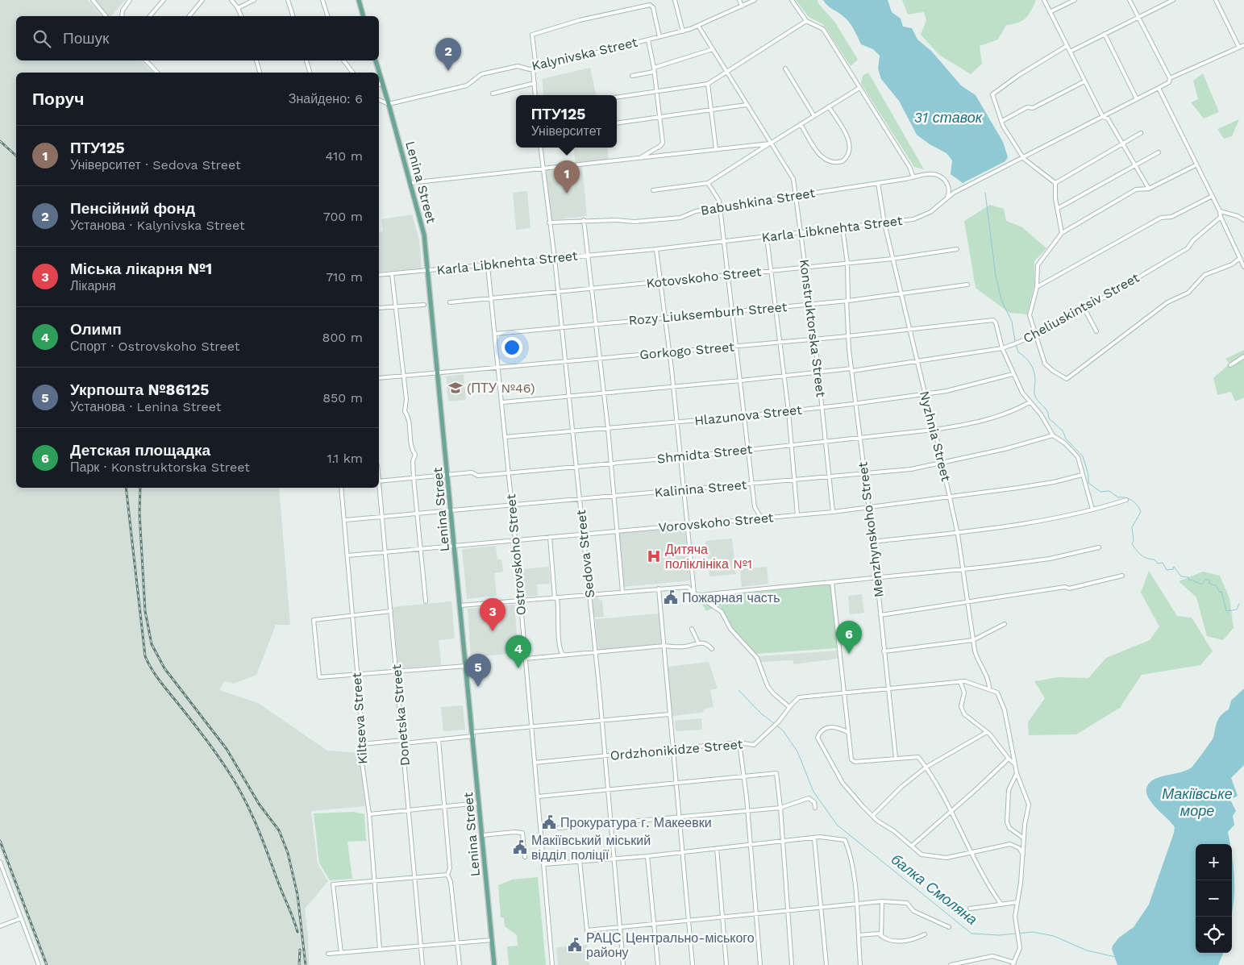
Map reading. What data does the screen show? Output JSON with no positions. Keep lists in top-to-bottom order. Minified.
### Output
{"streets":{"main road":["Lenina Street"],"street":["Kalynivska Street","Babushkina Street","Karla Libknehta Street","Kotovskoho Street","Cheliuskintsiv Street","Rozy Liuksemburh Street","Konstruktorska Street","Gorkogo Street","Hlazunova Street","Nyzhnia Street","Shmidta Street","Kalinina Street","Vorovskoho Street","Menzhynskoho Street","Sedova Street","Ostrovskoho Street","Donetska Street","Kiltseva Street","Ordzhonikidze Street"]},"crossings":[["Kalynivska Street","Lenina Street"],["Kalynivska Street","Konstruktorska Street"],["Lenina Street","Karla Libknehta Street"],["Lenina Street","Gorkogo Street"],["Lenina Street","Shmidta Street"],["Lenina Street","Kalinina Street"],["Lenina Street","Vorovskoho Street"],["Babushkina Street","Karla Libknehta Street"],["Babushkina Street","Konstruktorska Street"],["Babushkina Street","Nyzhnia Street"],["Babushkina Street","Sedova Street"],["Karla Libknehta Street","Konstruktorska Street"],["Karla Libknehta Street","Nyzhnia Street"],["Karla Libknehta Street","Menzhynskoho Street"],["Karla Libknehta Street","Sedova Street"],["Karla Libknehta Street","Ostrovskoho Street"],["Kotovskoho Street","Konstruktorska Street"],["Kotovskoho Street","Nyzhnia Street"],["Kotovskoho Street","Menzhynskoho Street"],["Kotovskoho Street","Sedova Street"],["Kotovskoho Street","Ostrovskoho Street"],["Cheliuskintsiv Street","Konstruktorska Street"],["Cheliuskintsiv Street","Gorkogo Street"],["Cheliuskintsiv Street","Nyzhnia Street"],["Cheliuskintsiv Street","Menzhynskoho Street"],["Cheliuskintsiv Street","Sedova Street"],["Cheliuskintsiv Street","Ostrovskoho Street"],["Rozy Liuksemburh Street","Konstruktorska Street"],["Rozy Liuksemburh Street","Nyzhnia Street"],["Rozy Liuksemburh Street","Menzhynskoho Street"],["Rozy Liuksemburh Street","Sedova Street"],["Rozy Liuksemburh Street","Ostrovskoho Street"],["Konstruktorska Street","Gorkogo Street"],["Konstruktorska Street","Hlazunova Street"],["Konstruktorska Street","Shmidta Street"],["Konstruktorska Street","Kalinina Street"],["Konstruktorska Street","Vorovskoho Street"],["Gorkogo Street","Nyzhnia Street"],["Gorkogo Street","Menzhynskoho Street"],["Gorkogo Street","Sedova Street"],["Gorkogo Street","Ostrovskoho Street"],["Hlazunova Street","Nyzhnia Street"],["Hlazunova Street","Menzhynskoho Street"],["Hlazunova Street","Sedova Street"],["Hlazunova Street","Ostrovskoho Street"],["Nyzhnia Street","Shmidta Street"],["Nyzhnia Street","Kalinina Street"],["Nyzhnia Street","Vorovskoho Street"],["Nyzhnia Street","Ordzhonikidze Street"],["Shmidta Street","Menzhynskoho Street"],["Shmidta Street","Sedova Street"],["Shmidta Street","Ostrovskoho Street"],["Kalinina Street","Menzhynskoho Street"],["Kalinina Street","Sedova Street"],["Kalinina Street","Ostrovskoho Street"],["Kalinina Street","Donetska Street"],["Kalinina Street","Kiltseva Street"],["Vorovskoho Street","Menzhynskoho Street"],["Vorovskoho Street","Sedova Street"],["Vorovskoho Street","Ostrovskoho Street"],["Vorovskoho Street","Donetska Street"],["Vorovskoho Street","Kiltseva Street"],["Menzhynskoho Street","Ordzhonikidze Street"],["Sedova Street","Ordzhonikidze Street"],["Ostrovskoho Street","Ordzhonikidze Street"]],"water":["31 ставок","Макіївське море","балка Смоляна"],"places":{"school or university":["(ПТУ №46)"],"hospital":["Дитяча поліклініка №1"],"public building":["Пожарная часть","Прокуратура г. Макеевки","Макіївський міський відділ поліції","РАЦС Центрально-міського району"]},"page":{"search":"Пошук","pins":["2","1","3","6","4","5"],"heading":["Поруч","Знайдено: 6"],"popup":["ПТУ125","Університет"],"list":[{"mark":"1","name":"ПТУ125","note":"Університет · Sedova Street","value":"410 m"},{"mark":"2","name":"Пенсійний фонд","note":"Установа · Kalynivska Street","value":"700 m"},{"mark":"3","name":"Міська лікарня №1","note":"Лікарня","value":"710 m"},{"mark":"4","name":"Олимп","note":"Спорт · Ostrovskoho Street","value":"800 m"},{"mark":"5","name":"Укрпошта №86125","note":"Установа · Lenina Street","value":"850 m"},{"mark":"6","name":"Детская площадка","note":"Парк · Konstruktorska Street","value":"1.1 km"}],"map_buttons":["+","−"]}}
